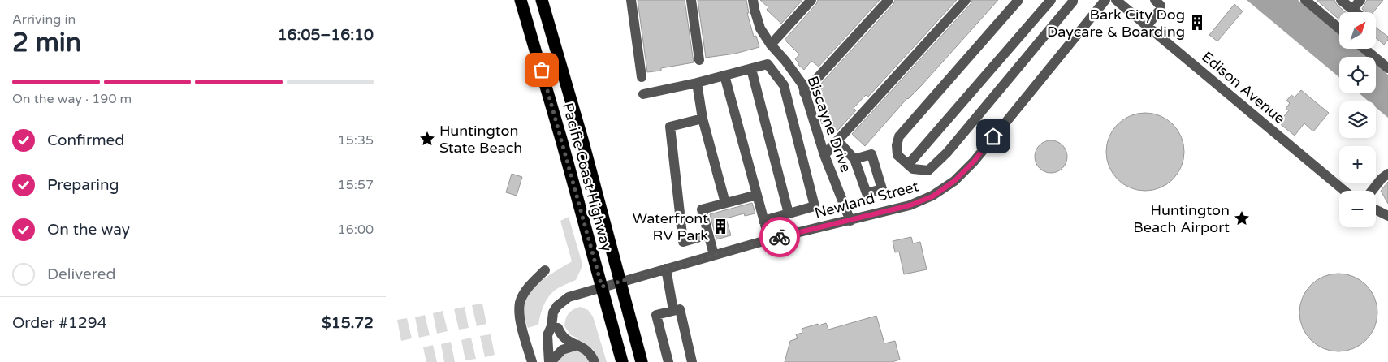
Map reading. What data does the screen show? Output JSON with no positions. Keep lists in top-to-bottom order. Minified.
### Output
{"streets":{"highway":["Pacific Coast Highway"],"street":["Edison Avenue","Biscayne Drive","Newland Street"]},"crossings":[["Biscayne Drive","Newland Street"],["Pacific Coast Highway","Newland Street"]],"places":{"building":["Bark City Dog Daycare & Boarding","Waterfront RV Park"],"place":["Huntington State Beach","Huntington Beach Airport"]},"north":"top right","page":{"heading":["2 min","Arriving in","16:05–16:10"],"panel":["Order #1294","$15.72"],"map_buttons":["+","−"],"bar":"On the way · 190 m","list":[["Confirmed","15:35"],["Preparing","15:57"],["On the way","16:00"],"Delivered"]}}
